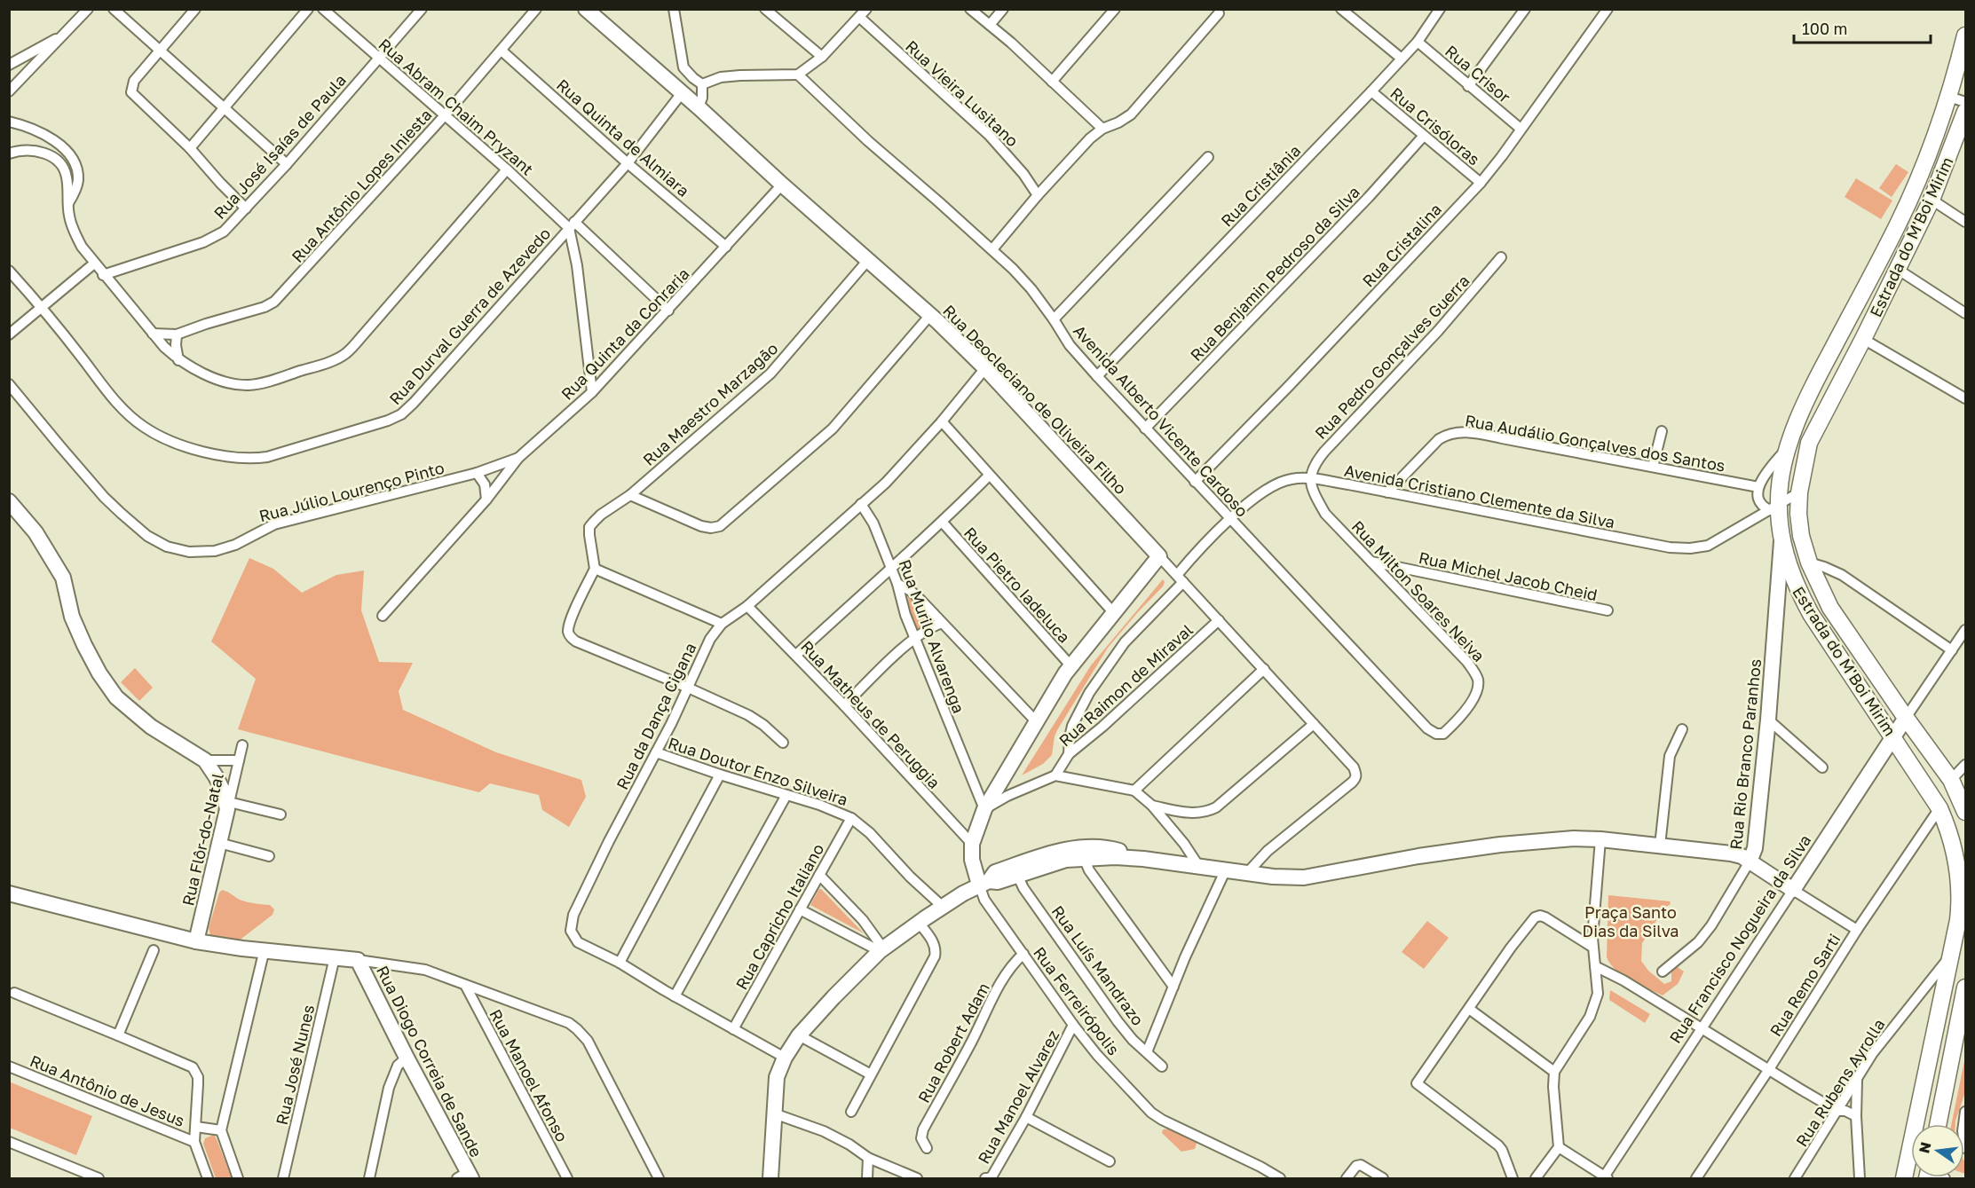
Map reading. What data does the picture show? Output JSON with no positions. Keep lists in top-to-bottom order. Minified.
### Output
{"streets":{"main road":["Estrada do M'Boi Mirim"],"street":["Rua Crisor","Rua Vieira Lusitano","Rua Abram Chaim Pryzant","Rua Crisóloras","Rua Quinta de Almiara","Rua José Isaías de Paula","Rua Antônio Lopes Iniesta","Rua Cristiânia","Rua Cristalina","Rua Benjamin Pedroso da Silva","Rua Durval Guerra de Azevedo","Rua Quinta da Conraria","Rua Pedro Gonçalves Guerra","Rua Deocleciano de Oliveira Filho","Rua Maestro Marzagão","Avenida Alberto Vicente Cardoso","Rua Audálio Gonçalves dos Santos","Rua Júlio Lourenço Pinto","Avenida Cristiano Clemente da Silva","Rua Michel Jacob Cheid","Rua Pietro Iadeluca","Rua Milton Soares Neiva","Rua Murilo Alvarenga","Rua Raimon de Miraval","Rua Matheus de Peruggia","Rua da Dança Cigana","Rua Rio Branco Paranhos","Rua Doutor Enzo Silveira","Rua Flôr-do-Natal","Rua Capricho Italiano","Rua Francisco Nogueira da Silva","Rua Luís Mandrazo","Rua Remo Sarti","Rua Ferreirópolis","Rua Robert Adam","Rua Diogo Correia de Sande","Rua José Nunes","Rua Manoel Afonso","Rua Rubens Ayrolla","Rua Antônio de Jesus","Rua Manoel Alvarez"]},"crossings":[["Rua Crisor","Rua Cristiânia"],["Rua Crisor","Rua Cristalina"],["Rua Abram Chaim Pryzant","Rua José Isaías de Paula"],["Rua Abram Chaim Pryzant","Rua Antônio Lopes Iniesta"],["Rua Abram Chaim Pryzant","Rua Durval Guerra de Azevedo"],["Rua Abram Chaim Pryzant","Rua Quinta da Conraria"],["Rua Crisóloras","Rua Cristiânia"],["Rua Crisóloras","Rua Cristalina"],["Rua Crisóloras","Rua Benjamin Pedroso da Silva"],["Rua Quinta de Almiara","Rua Antônio Lopes Iniesta"],["Rua Quinta de Almiara","Rua Durval Guerra de Azevedo"],["Rua Quinta de Almiara","Rua Quinta da Conraria"],["Rua Cristiânia","Avenida Alberto Vicente Cardoso"],["Estrada do M'Boi Mirim","Avenida Cristiano Clemente da Silva"],["Estrada do M'Boi Mirim","Rua Rio Branco Paranhos"],["Estrada do M'Boi Mirim","Rua Francisco Nogueira da Silva"],["Estrada do M'Boi Mirim","Rua Remo Sarti"],["Estrada do M'Boi Mirim","Rua Rubens Ayrolla"],["Rua Cristalina","Avenida Alberto Vicente Cardoso"],["Rua Benjamin Pedroso da Silva","Avenida Alberto Vicente Cardoso"],["Rua Durval Guerra de Azevedo","Rua Deocleciano de Oliveira Filho"],["Rua Quinta da Conraria","Rua Deocleciano de Oliveira Filho"],["Rua Quinta da Conraria","Rua Júlio Lourenço Pinto"],["Rua Pedro Gonçalves Guerra","Avenida Cristiano Clemente da Silva"],["Rua Pedro Gonçalves Guerra","Rua Milton Soares Neiva"],["Rua Deocleciano de Oliveira Filho","Rua Maestro Marzagão"],["Rua Deocleciano de Oliveira Filho","Avenida Cristiano Clemente da Silva"],["Rua Deocleciano de Oliveira Filho","Rua Raimon de Miraval"],["Rua Deocleciano de Oliveira Filho","Rua da Dança Cigana"],["Avenida Alberto Vicente Cardoso","Avenida Cristiano Clemente da Silva"],["Avenida Alberto Vicente Cardoso","Rua Milton Soares Neiva"],["Rua Audálio Gonçalves dos Santos","Avenida Cristiano Clemente da Silva"],["Avenida Cristiano Clemente da Silva","Rua Milton Soares Neiva"],["Avenida Cristiano Clemente da Silva","Rua Raimon de Miraval"],["Rua Michel Jacob Cheid","Rua Milton Soares Neiva"],["Rua Murilo Alvarenga","Rua da Dança Cigana"],["Rua Matheus de Peruggia","Rua da Dança Cigana"],["Rua da Dança Cigana","Rua Doutor Enzo Silveira"],["Rua da Dança Cigana","Rua Capricho Italiano"],["Rua Doutor Enzo Silveira","Rua Capricho Italiano"],["Rua Ferreirópolis","Rua Robert Adam"],["Rua Ferreirópolis","Rua Manoel Alvarez"]],"parks":["Praça Santo Dias da Silva"],"scale_bar":"100 m","north":"left"}
